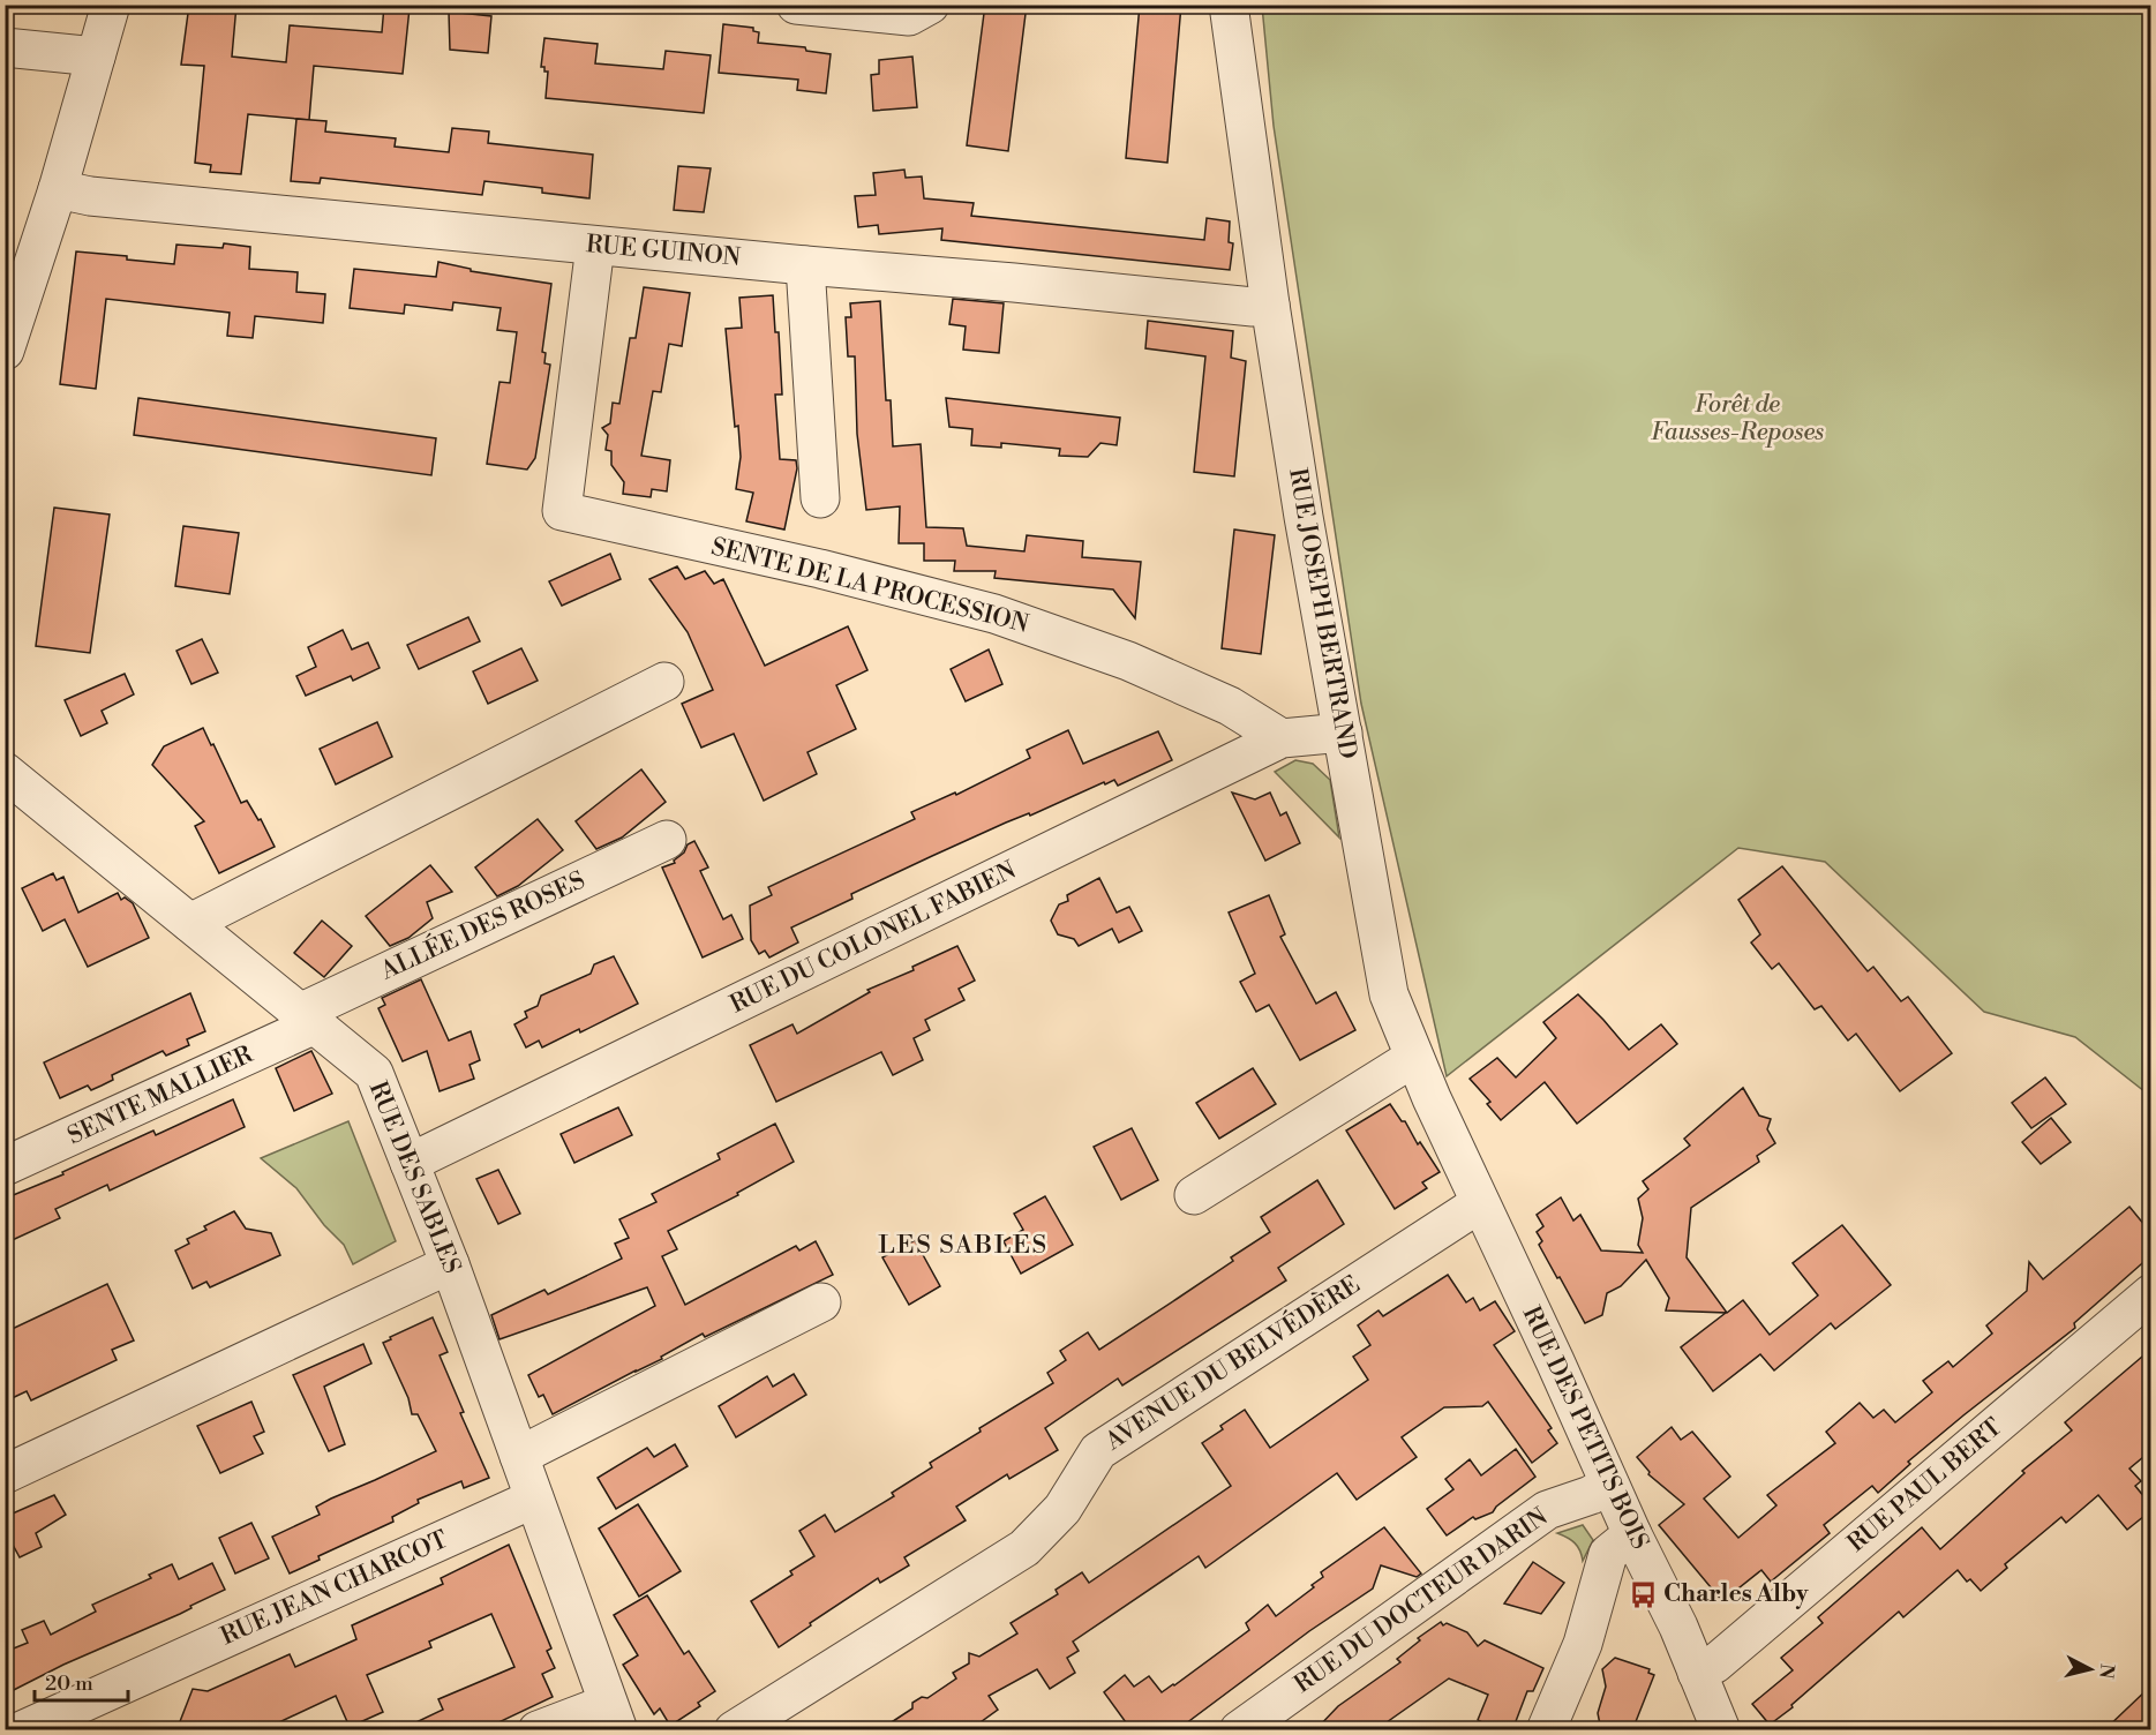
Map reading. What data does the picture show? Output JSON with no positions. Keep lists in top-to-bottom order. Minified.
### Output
{"streets":{"street":["RUE GUINON","SENTE DE LA PROCESSION","RUE JOSEPH BERTRAND","ALLÉE DES ROSES","RUE DU COLONEL FABIEN","SENTE MALLIER","RUE DES SABLES","AVENUE DU BELVÉDÈRE","RUE DES PETITS BOIS","RUE PAUL BERT","RUE JEAN CHARCOT","RUE DU DOCTEUR DARIN"]},"crossings":[["RUE GUINON","SENTE DE LA PROCESSION"],["RUE GUINON","RUE JOSEPH BERTRAND"],["SENTE DE LA PROCESSION","RUE DU COLONEL FABIEN"],["RUE JOSEPH BERTRAND","RUE DU COLONEL FABIEN"],["RUE JOSEPH BERTRAND","AVENUE DU BELVÉDÈRE"],["RUE JOSEPH BERTRAND","RUE DES PETITS BOIS"],["ALLÉE DES ROSES","SENTE MALLIER"],["ALLÉE DES ROSES","RUE DES SABLES"],["RUE DU COLONEL FABIEN","RUE DES SABLES"],["SENTE MALLIER","RUE DES SABLES"],["RUE DES SABLES","RUE JEAN CHARCOT"],["AVENUE DU BELVÉDÈRE","RUE DES PETITS BOIS"],["RUE DES PETITS BOIS","RUE PAUL BERT"],["RUE DES PETITS BOIS","RUE DU DOCTEUR DARIN"]],"districts":["LES SABLES"],"parks":["Forêt de Fausses-Reposes"],"places":{"bus stop":["Charles Alby"]},"scale_bar":"20 m","north":"right"}
